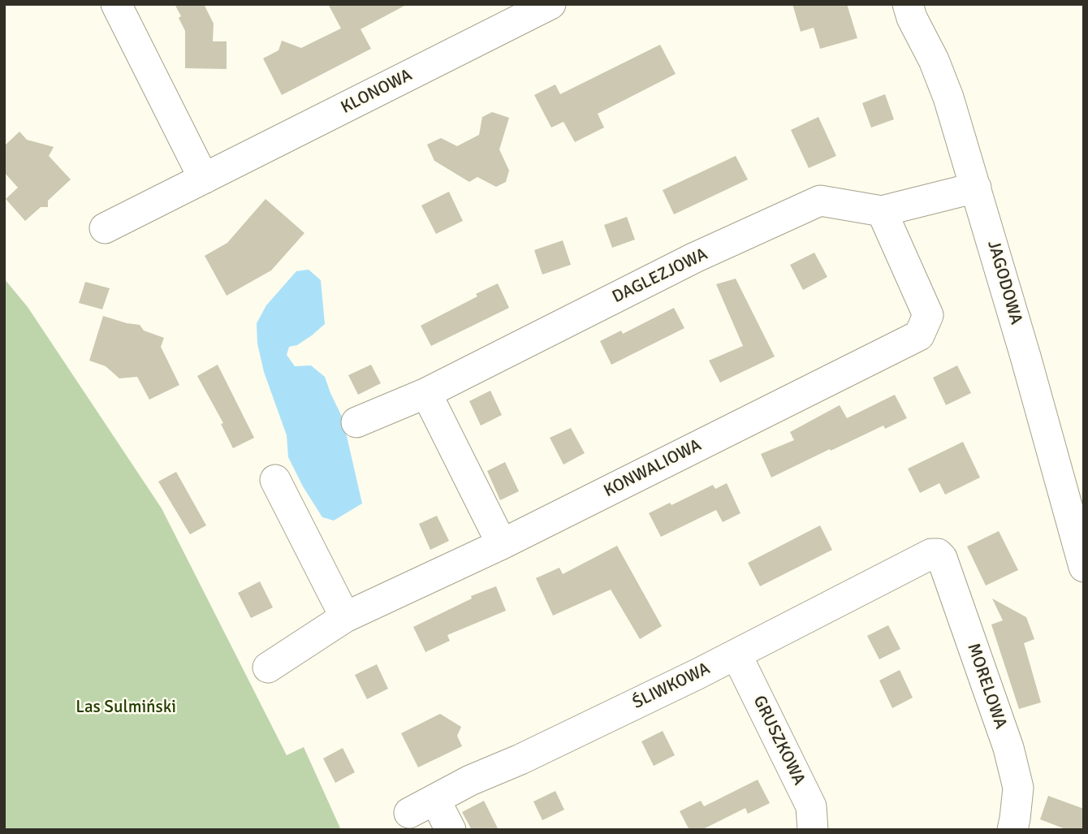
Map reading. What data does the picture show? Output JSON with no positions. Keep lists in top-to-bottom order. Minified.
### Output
{"streets":{"street":["KLONOWA","DAGLEZJOWA","JAGODOWA","KONWALIOWA","ŚLIWKOWA","MORELOWA","GRUSZKOWA"]},"crossings":[["DAGLEZJOWA","JAGODOWA"],["DAGLEZJOWA","KONWALIOWA"],["ŚLIWKOWA","MORELOWA"],["ŚLIWKOWA","GRUSZKOWA"]],"parks":["Las Sulmiński"]}
